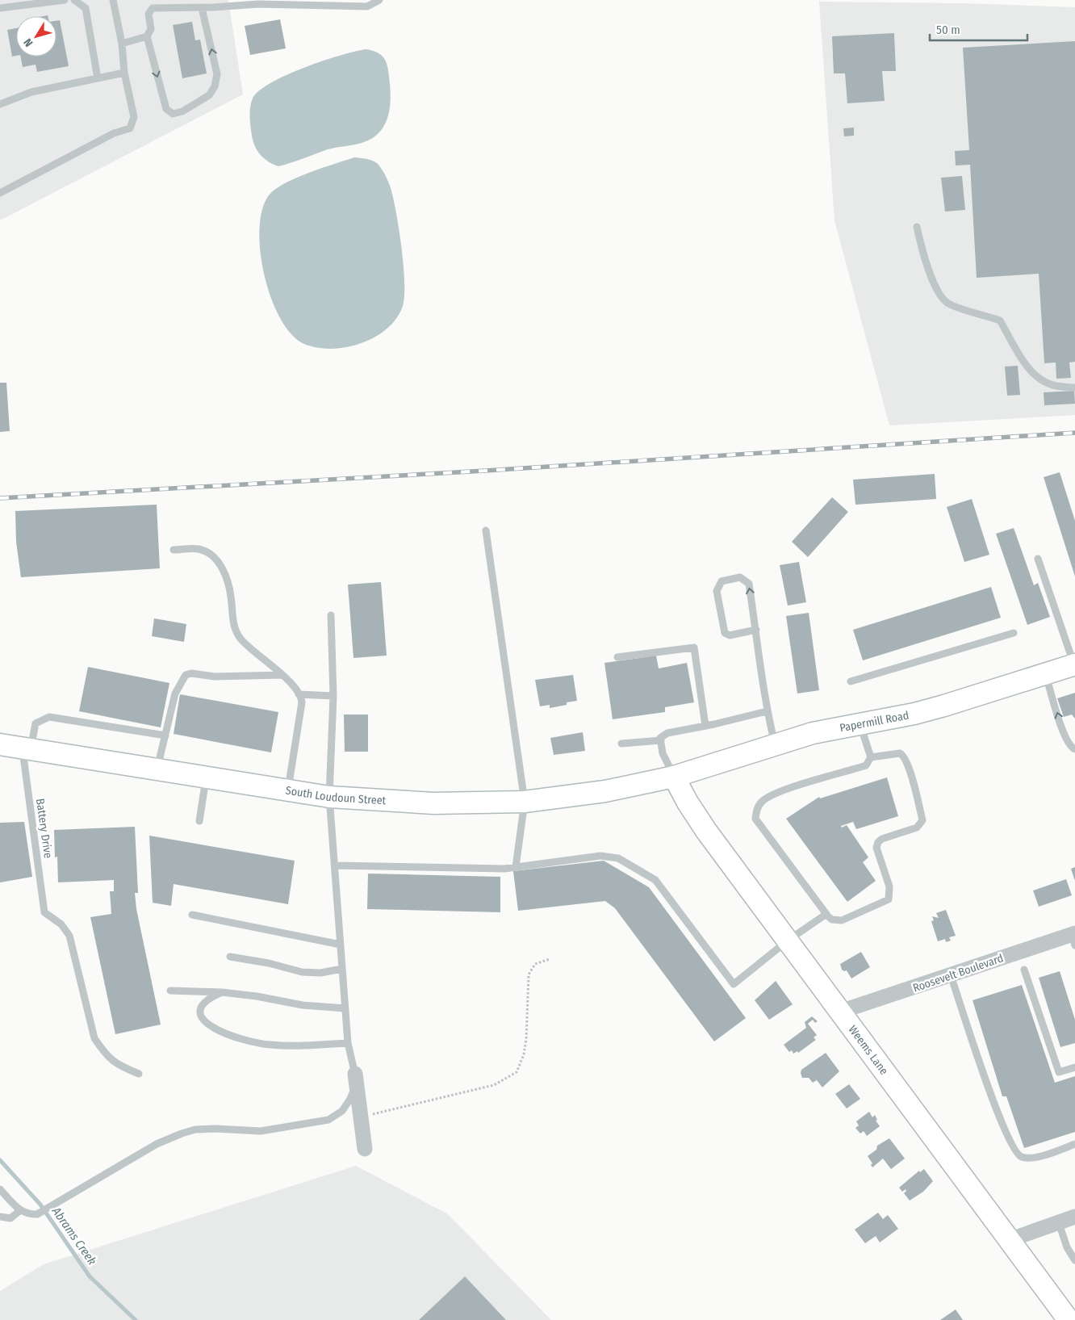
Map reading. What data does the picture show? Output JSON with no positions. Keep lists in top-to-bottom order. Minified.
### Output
{"streets":{"main road":["Papermill Road","South Loudoun Street","Weems Lane"],"street":["Roosevelt Boulevard"],"lane":["Battery Drive"]},"crossings":[["Papermill Road","South Loudoun Street"],["Papermill Road","Weems Lane"],["South Loudoun Street","Battery Drive"],["South Loudoun Street","Weems Lane"],["Roosevelt Boulevard","Weems Lane"]],"water":["Abrams Creek"],"scale_bar":"50 m","north":"bottom left"}
